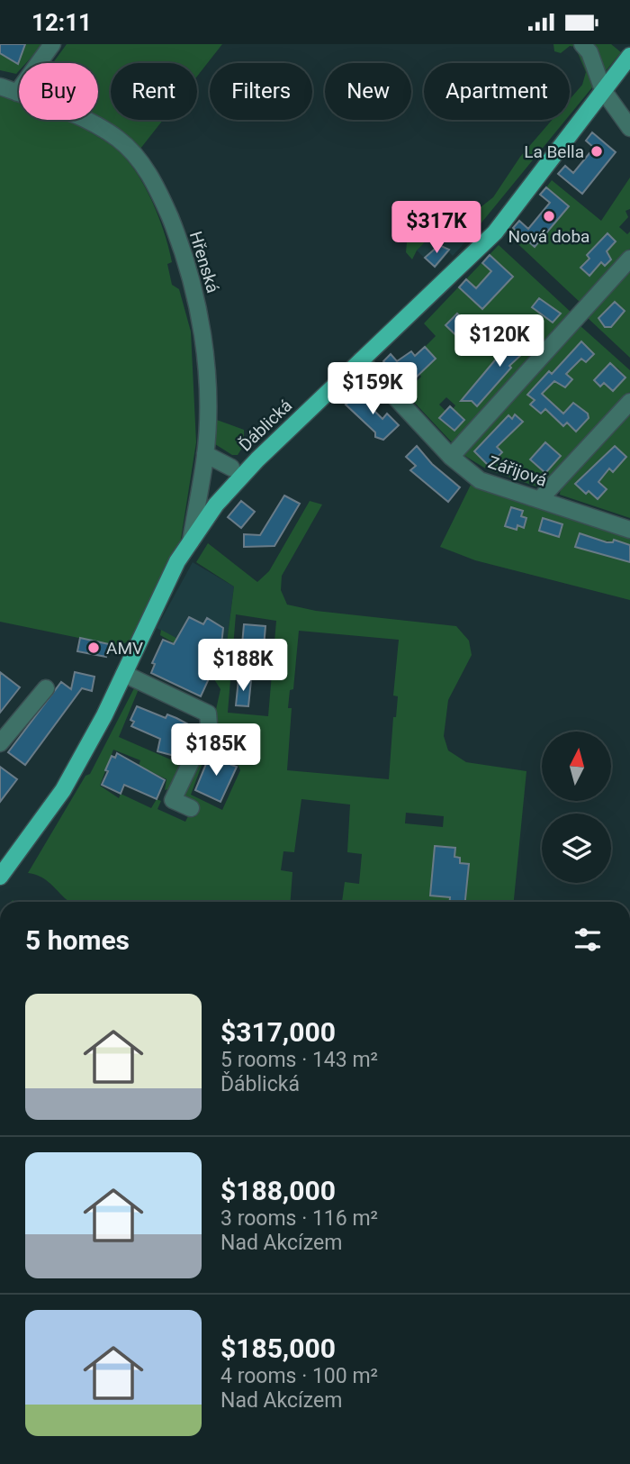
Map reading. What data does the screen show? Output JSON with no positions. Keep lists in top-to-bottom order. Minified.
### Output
{"streets":{"main road":["Ďáblická"],"street":["Hřenská","Zářijová"]},"crossings":[["Hřenská","Ďáblická"],["Ďáblická","Zářijová"]],"places":["La Bella","Nová doba","AMV"],"north":"top","page":{"status":"12:11","chip":["Buy","Rent","Filters","New","Apartment"],"price":["$317K","$120K","$159K","$188K","$185K"],"heading":"5 homes","list":[{"name":"$317,000","note":"5 rooms · 143 m² · Ďáblická"},{"name":"$188,000","note":"3 rooms · 116 m² · Nad Akcízem"},{"name":"$185,000","note":"4 rooms · 100 m² · Nad Akcízem"}]}}
